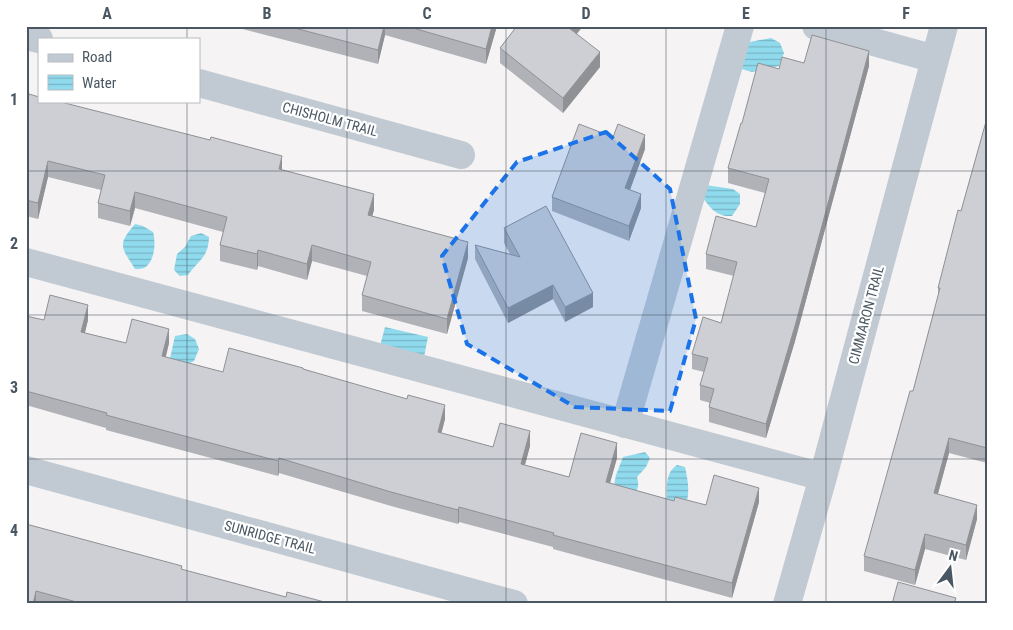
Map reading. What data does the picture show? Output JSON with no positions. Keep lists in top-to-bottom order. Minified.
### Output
{"streets":{"street":["CHISHOLM TRAIL","CIMMARON TRAIL","SUNRIDGE TRAIL"]},"legend":["Road","Water"],"north":"top","grid":{"columns":["A","B","C","D","E","F"],"rows":["1","2","3","4"]}}
